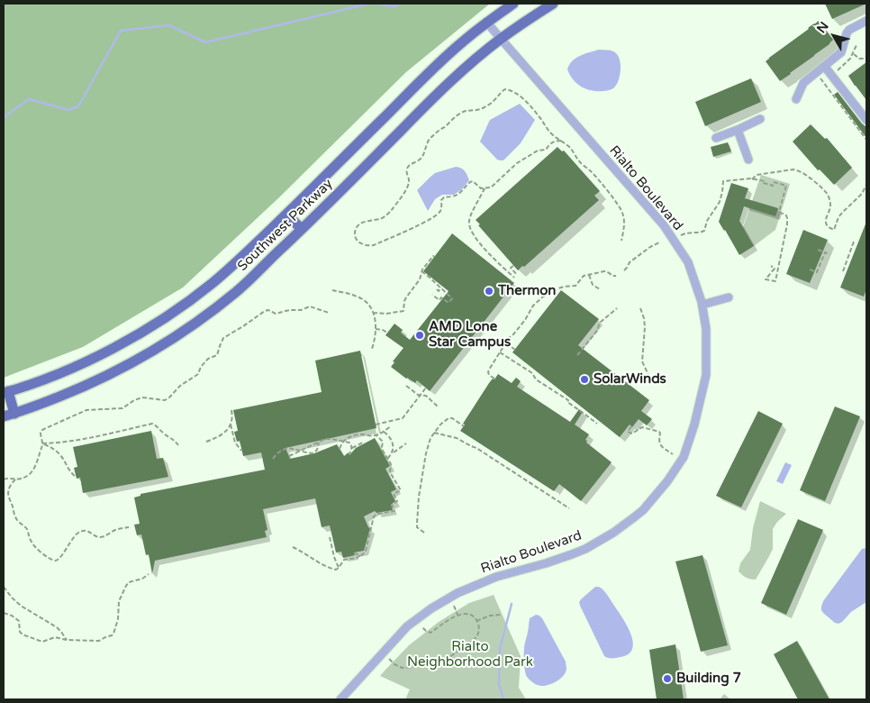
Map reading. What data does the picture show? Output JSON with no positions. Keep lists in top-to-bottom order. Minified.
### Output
{"streets":{"main road":["Southwest Parkway"],"street":["Rialto Boulevard"]},"crossings":[["Rialto Boulevard","Southwest Parkway"]],"parks":["Rialto Neighborhood Park"],"places":["Thermon","AMD Lone Star Campus","SolarWinds","Building 7"],"north":"top left"}
